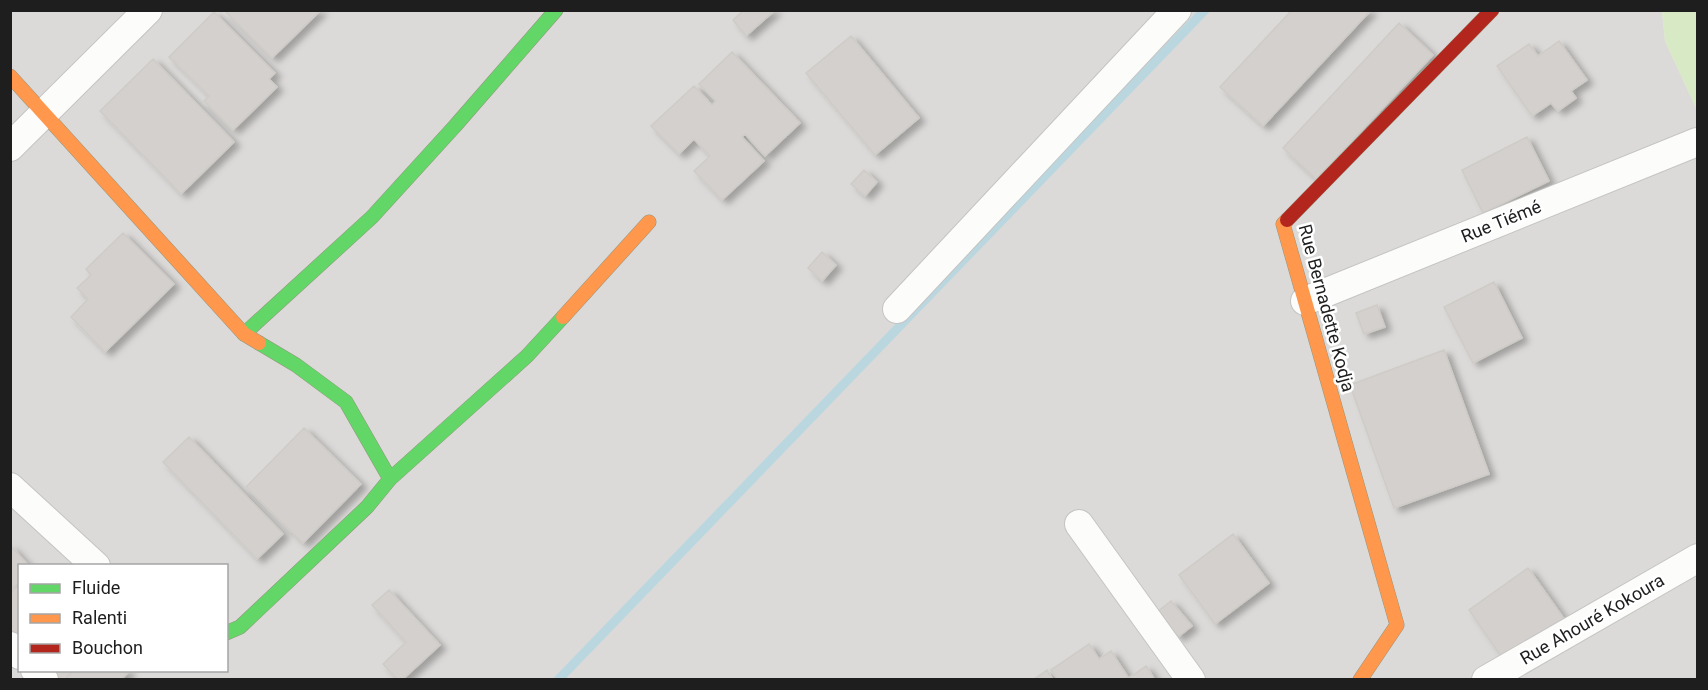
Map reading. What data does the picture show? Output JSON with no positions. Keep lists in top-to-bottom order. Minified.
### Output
{"streets":{"street":["Rue Tiémé","Rue Bernadette Kodja","Rue Ahouré Kokoura"]},"crossings":[["Rue Tiémé","Rue Bernadette Kodja"]],"legend":["Fluide","Ralenti","Bouchon"]}
